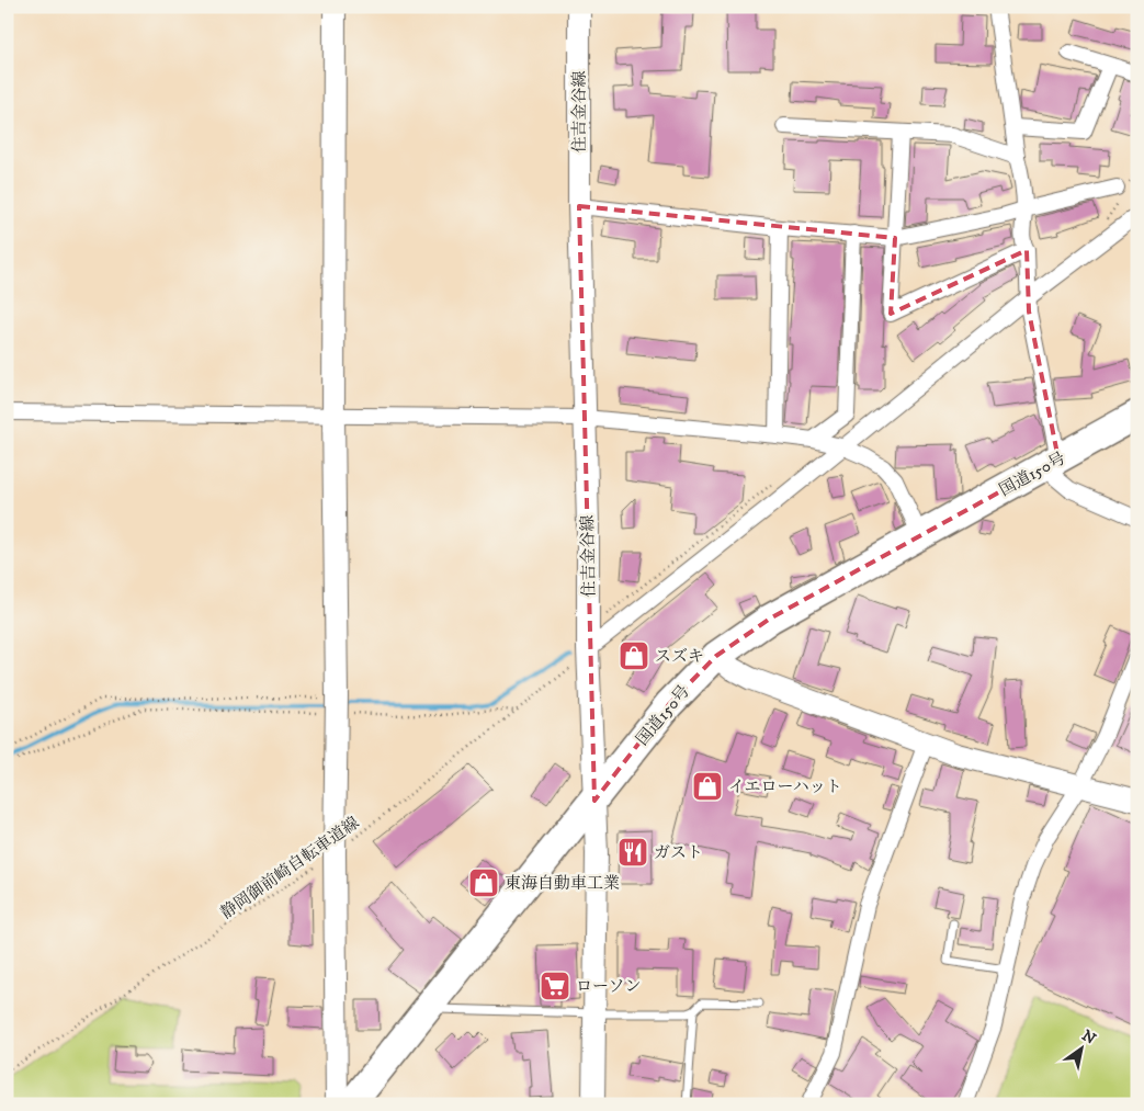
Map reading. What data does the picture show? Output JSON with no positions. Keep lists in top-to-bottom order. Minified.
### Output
{"streets":{"highway":["国道150号"],"street":["住吉金谷線"],"path":["静岡御前崎自転車道線"]},"crossings":[["住吉金谷線","国道150号"]],"places":{"shop":["スズキ","イエローハット","東海自動車工業"],"restaurant":["ガスト"],"supermarket":["ローソン"]},"north":"top right"}
